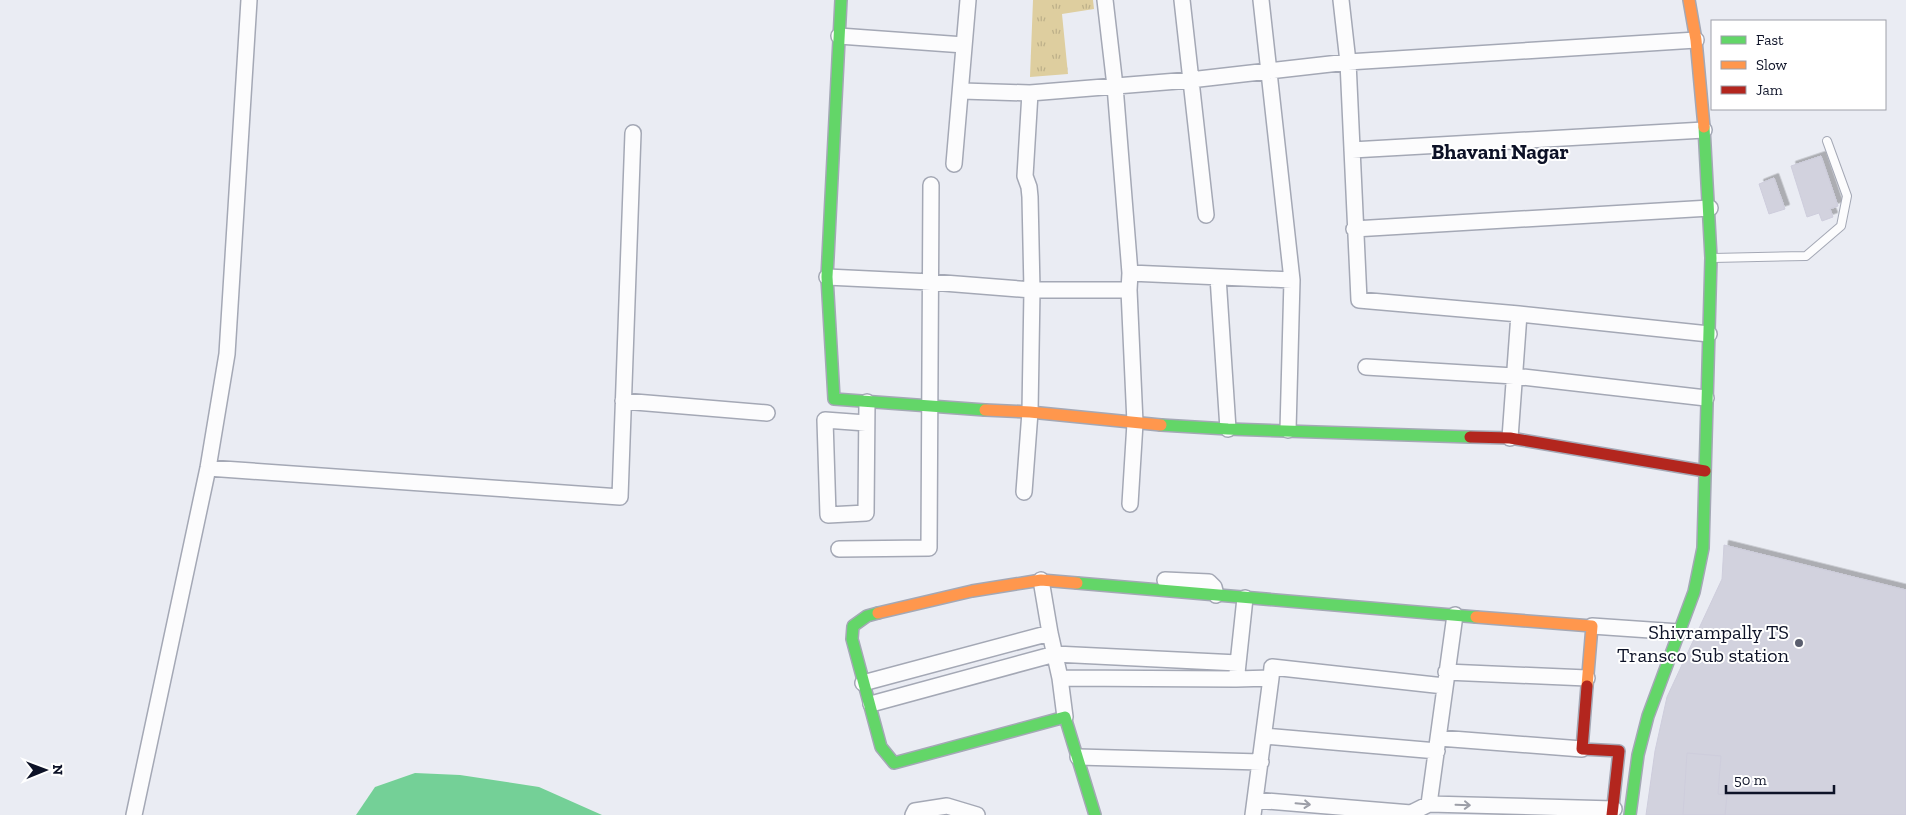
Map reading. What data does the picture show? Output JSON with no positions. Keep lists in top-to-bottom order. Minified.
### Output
{"districts":["Bhavani Nagar"],"places":["Shivrampally TS Transco Sub station"],"legend":["Fast","Slow","Jam"],"scale_bar":"50 m","north":"right"}
